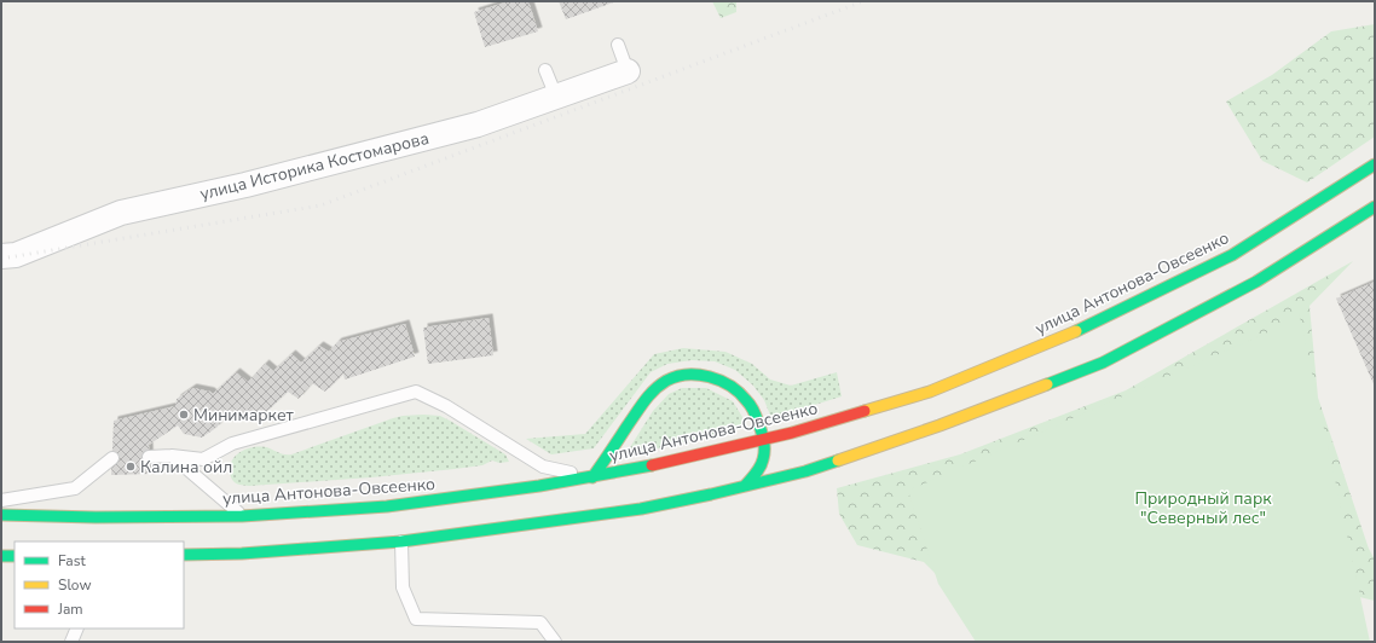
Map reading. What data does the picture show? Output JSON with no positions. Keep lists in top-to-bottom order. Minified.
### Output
{"streets":{"highway":["улица Антонова-Овсеенко"],"street":["улица Историка Костомарова"]},"parks":["Природный парк \"Северный лес\""],"places":["Минимаркет","Калина ойл"],"legend":["Fast","Slow","Jam"]}
